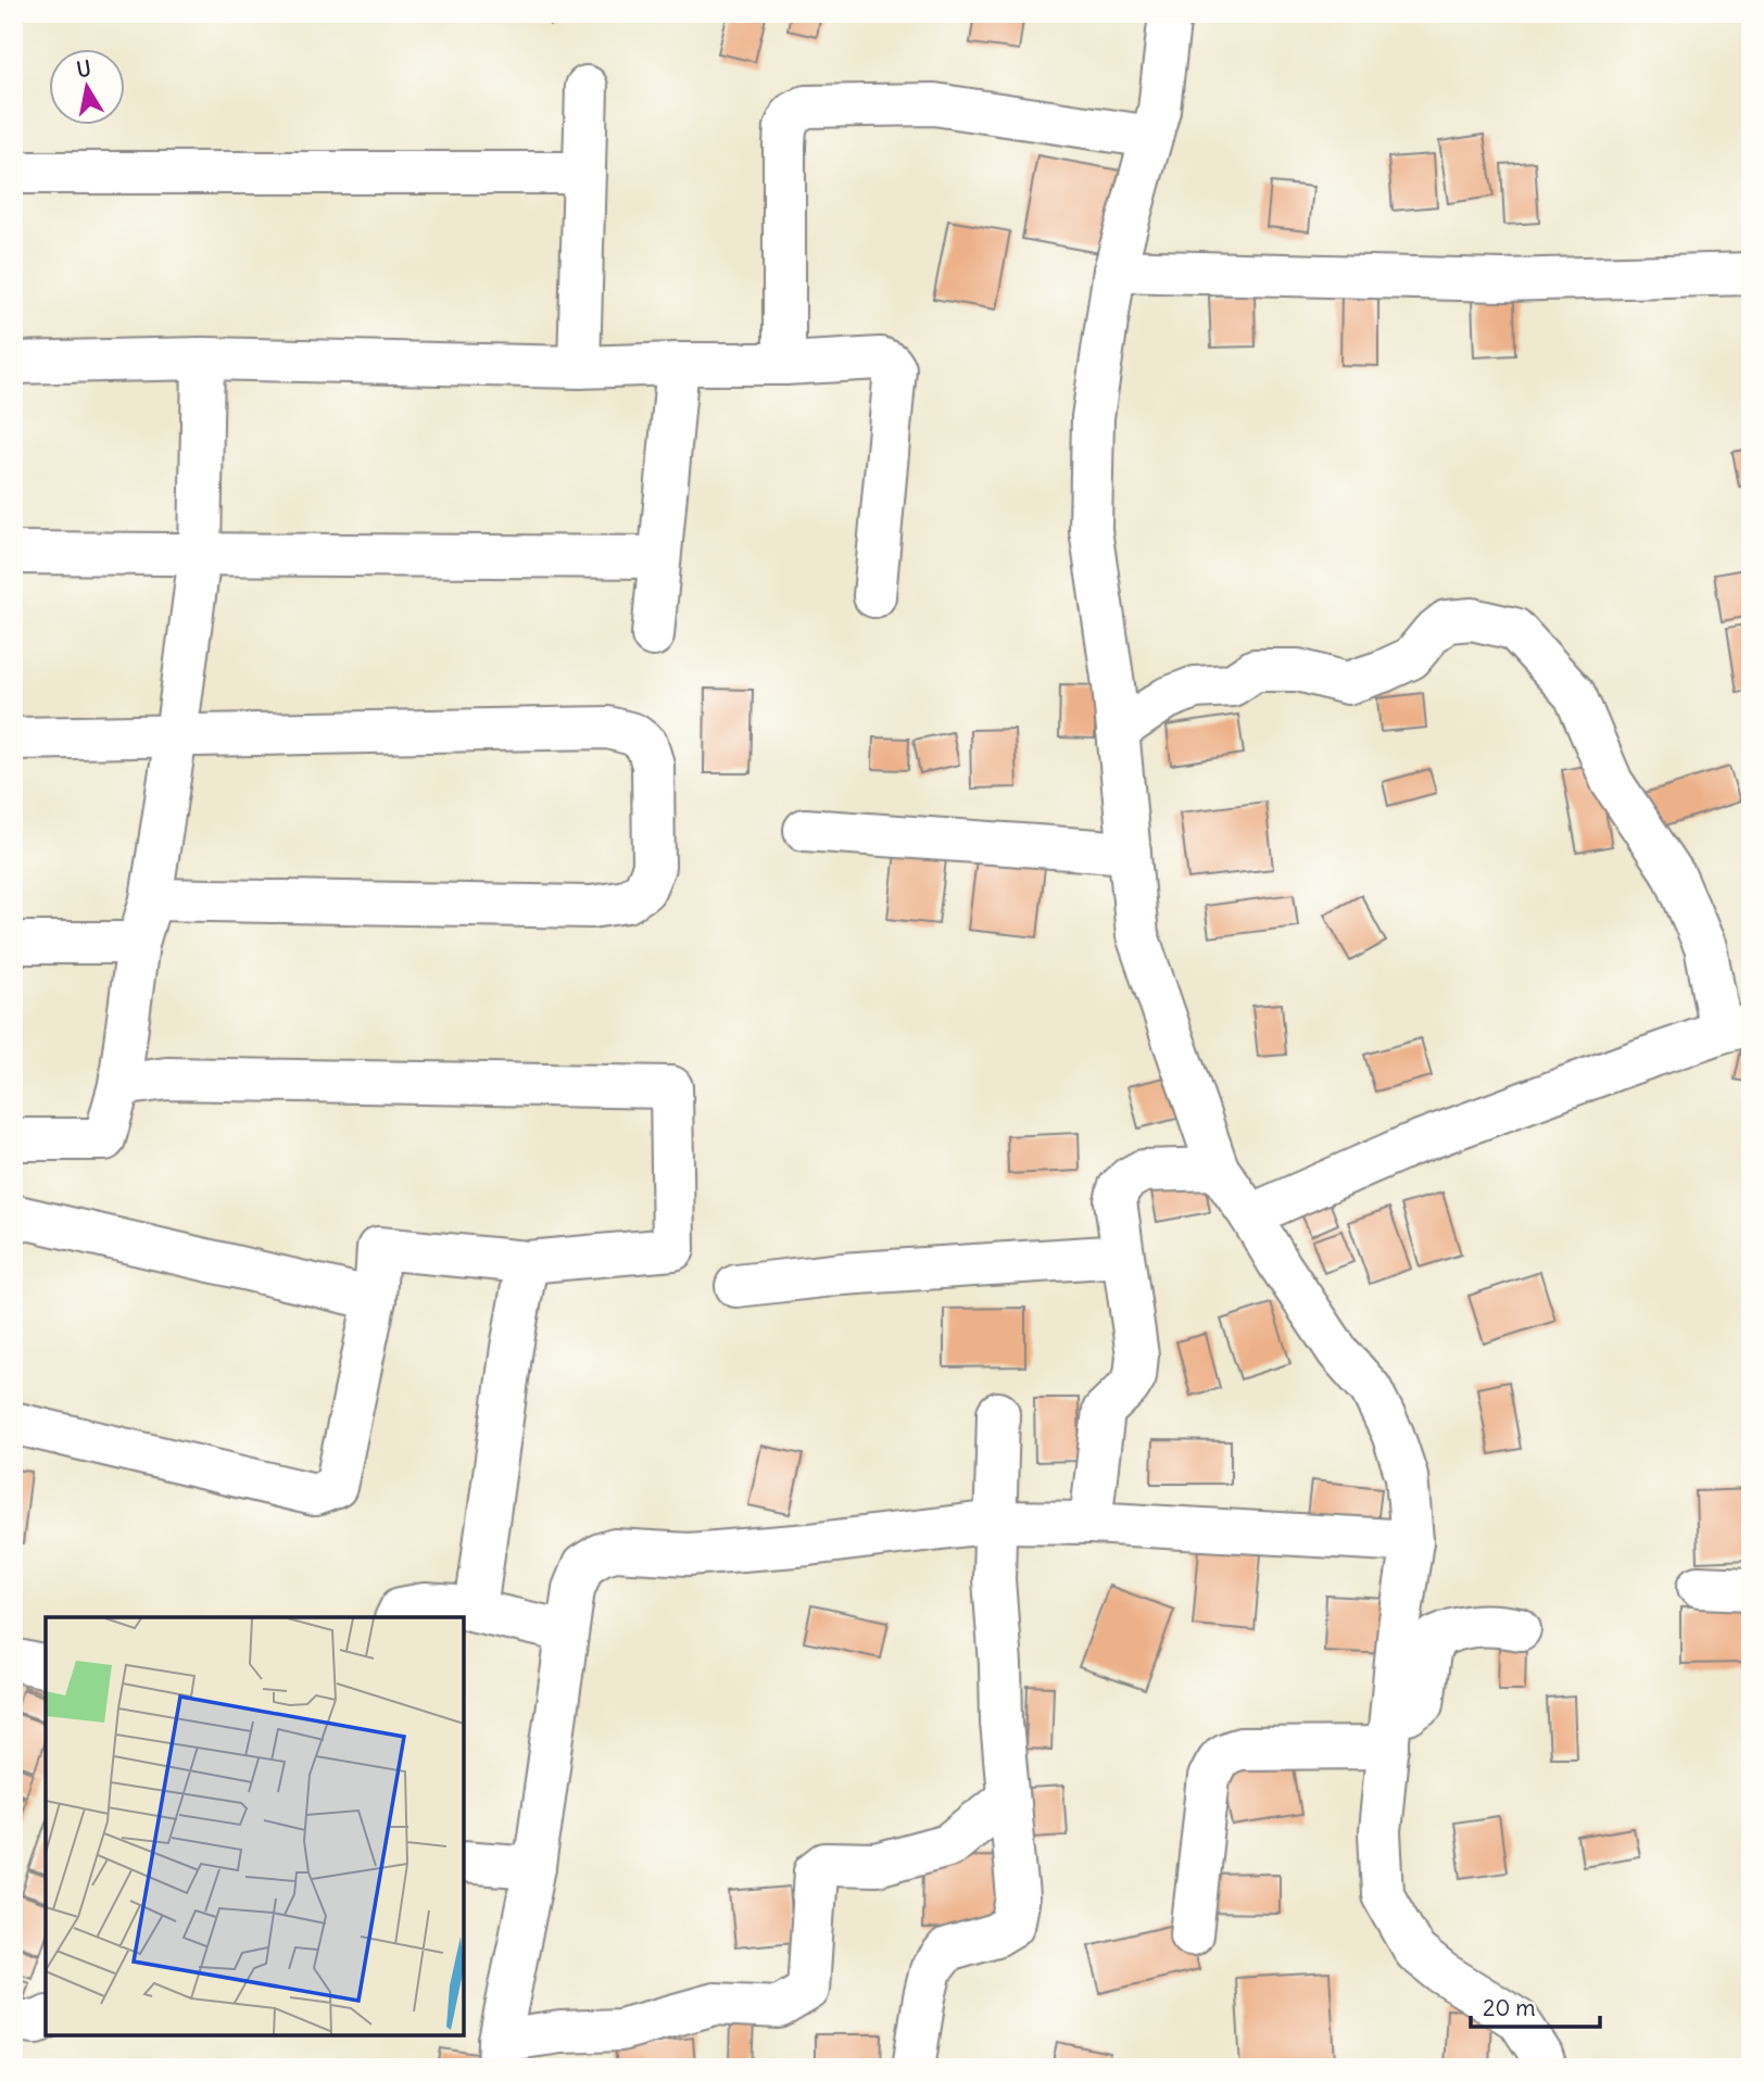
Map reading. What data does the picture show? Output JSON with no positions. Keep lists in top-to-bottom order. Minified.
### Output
{"scale_bar":"20 m","north":"top"}
